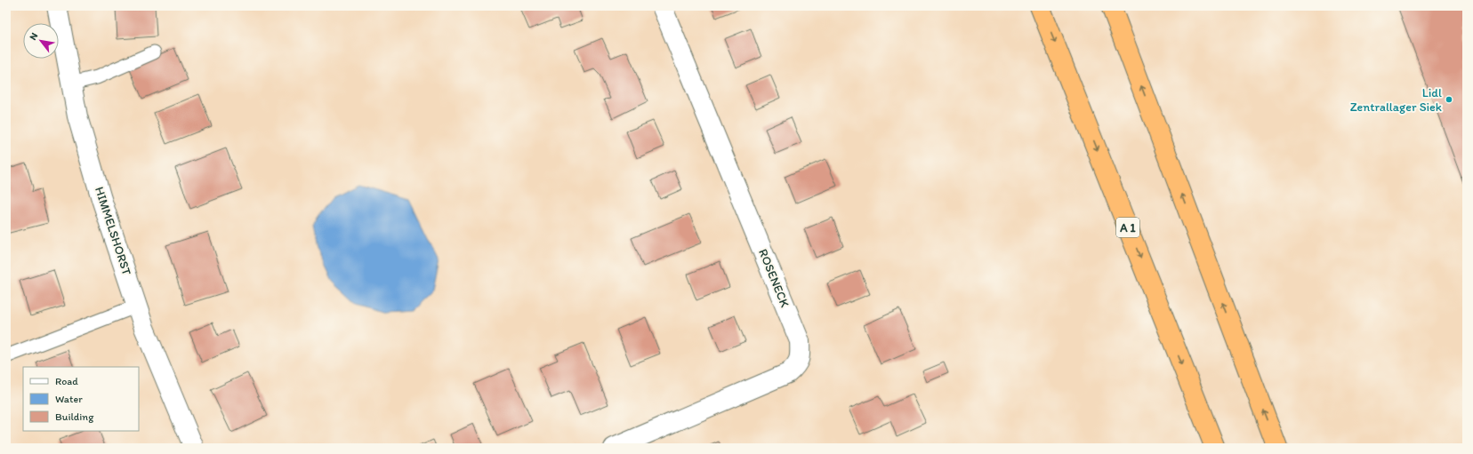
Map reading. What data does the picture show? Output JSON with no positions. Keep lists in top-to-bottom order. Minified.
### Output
{"streets":{"highway":["A 1"],"street":["HIMMELSHORST","ROSENECK"]},"places":["Lidl Zentrallager Siek"],"legend":["Road","Water","Building"],"north":"top left"}
